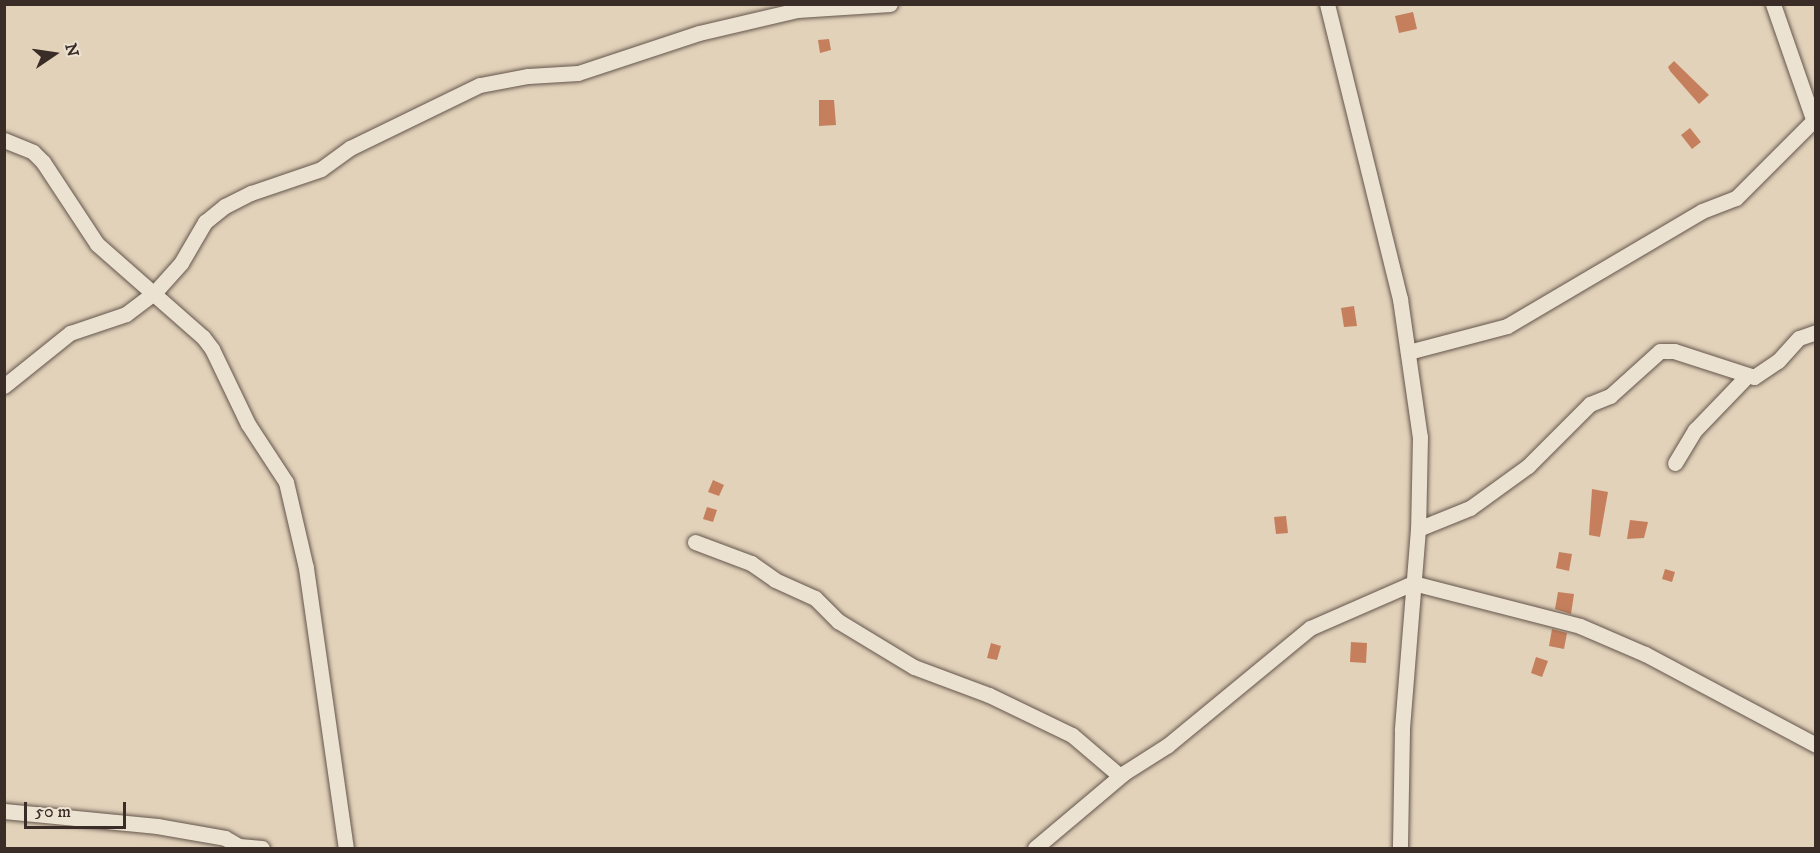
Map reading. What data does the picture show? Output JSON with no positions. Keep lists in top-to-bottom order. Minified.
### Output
{"scale_bar":"50 m","north":"right"}
